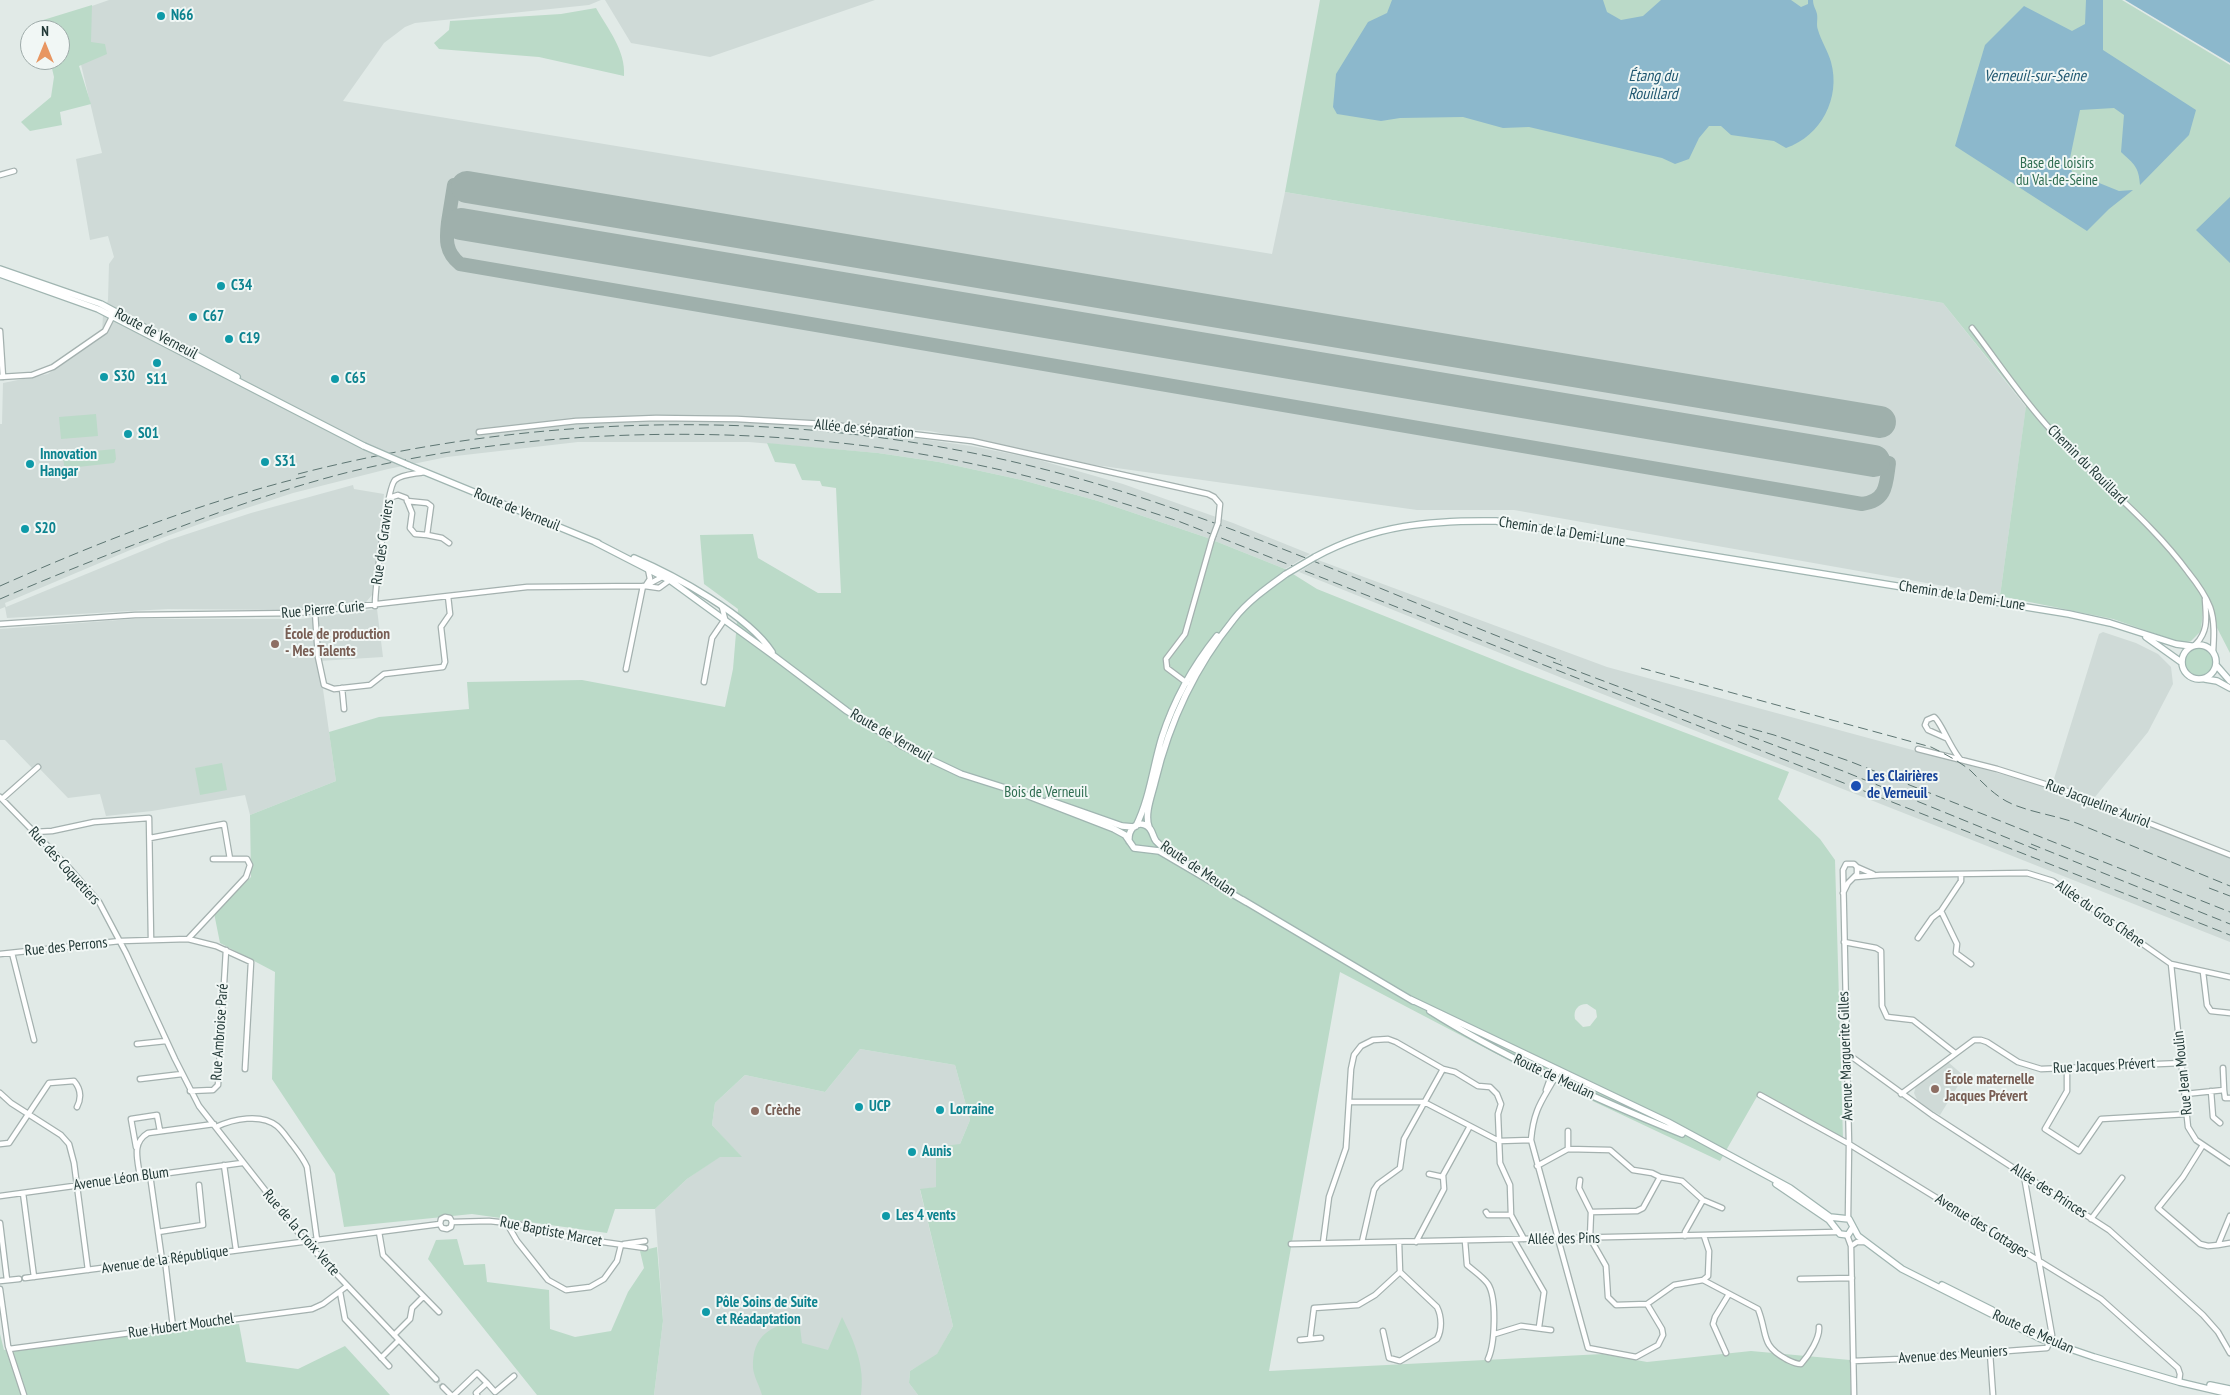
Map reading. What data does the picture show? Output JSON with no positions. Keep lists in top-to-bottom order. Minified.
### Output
{"streets":{"main road":["Route de Verneuil","Chemin du Rouillard","Chemin de la Demi-Lune","Route de Meulan"],"street":["Allée de séparation","Rue des Graviers","Rue Pierre Curie","Rue Jacqueline Auriol","Rue des Coquetiers","Allée du Gros Chêne","Rue des Perrons","Rue Ambroise Paré","Avenue Marguerite Gilles","Rue Jacques Prévert","Rue Jean Moulin","Avenue Léon Blum","Allée des Princes","Avenue des Cottages","Rue Baptiste Marcet","Rue de la Croix Verte","Allée des Pins","Avenue de la République","Rue Hubert Mouchel","Avenue des Meuniers"]},"crossings":[["Route de Verneuil","Rue des Graviers"],["Route de Verneuil","Rue Pierre Curie"],["Route de Verneuil","Route de Meulan"],["Allée de séparation","Chemin de la Demi-Lune"],["Chemin du Rouillard","Chemin de la Demi-Lune"],["Rue des Graviers","Rue Pierre Curie"],["Rue des Coquetiers","Rue des Perrons"],["Rue des Coquetiers","Rue de la Croix Verte"],["Route de Meulan","Avenue Marguerite Gilles"],["Route de Meulan","Avenue des Cottages"],["Route de Meulan","Allée des Pins"],["Route de Meulan","Avenue des Meuniers"],["Allée du Gros Chêne","Avenue Marguerite Gilles"],["Allée du Gros Chêne","Rue Jean Moulin"],["Rue des Perrons","Rue Ambroise Paré"],["Rue des Perrons","Rue de la Croix Verte"],["Rue Ambroise Paré","Rue de la Croix Verte"],["Avenue Marguerite Gilles","Allée des Princes"],["Avenue Marguerite Gilles","Avenue des Cottages"],["Avenue Marguerite Gilles","Allée des Pins"],["Rue Jacques Prévert","Rue Jean Moulin"],["Rue Jacques Prévert","Allée des Princes"],["Avenue Léon Blum","Rue de la Croix Verte"],["Rue Baptiste Marcet","Rue de la Croix Verte"],["Rue Baptiste Marcet","Avenue de la République"],["Rue de la Croix Verte","Avenue de la République"],["Rue de la Croix Verte","Rue Hubert Mouchel"]],"water":["Étang du Rouillard","Verneuil-sur-Seine"],"parks":["Base de loisirs du Val-de-Seine","Bois de Verneuil"],"places":["N66","C34","C67","C19","S11","S30","C65","S01","S31","Innovation Hangar","S20","École de production - Mes Talents","Les Clairières de Verneuil","École maternelle Jacques Prévert","UCP","Lorraine","Crèche","Aunis","Les 4 vents","Pôle Soins de Suite et Réadaptation"],"north":"top"}
